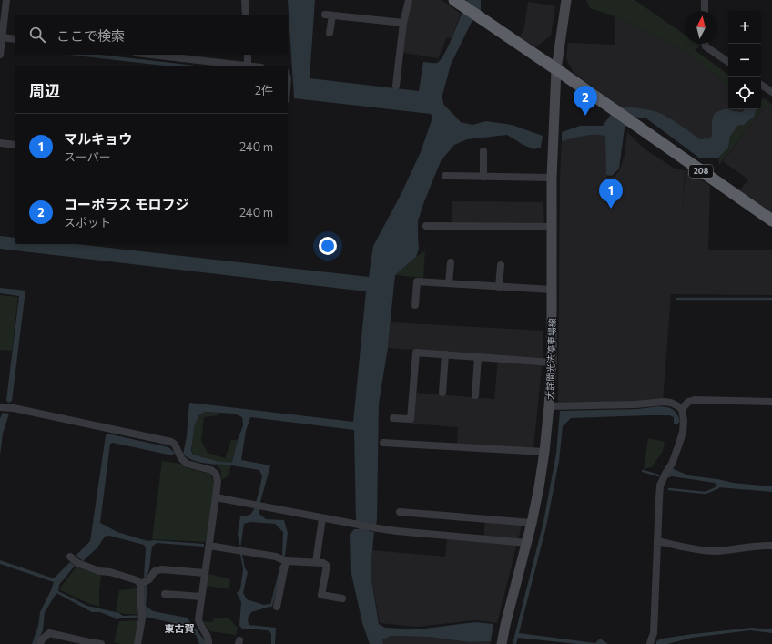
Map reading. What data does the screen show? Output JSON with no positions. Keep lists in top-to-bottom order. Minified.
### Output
{"streets":{"highway":["208"],"main road":["大詫間光法停車場線"]},"crossings":[["208","大詫間光法停車場線"]],"districts":["東古賀"],"north":"top","page":{"map_buttons":["+","−"],"search":"ここで検索","heading":["周辺","2件"],"pins":["2","1"],"list":[{"mark":"1","name":"マルキョウ","note":"スーパー","value":"240 m"},{"mark":"2","name":"コーポラス モロフジ","note":"スポット","value":"240 m"}]}}
